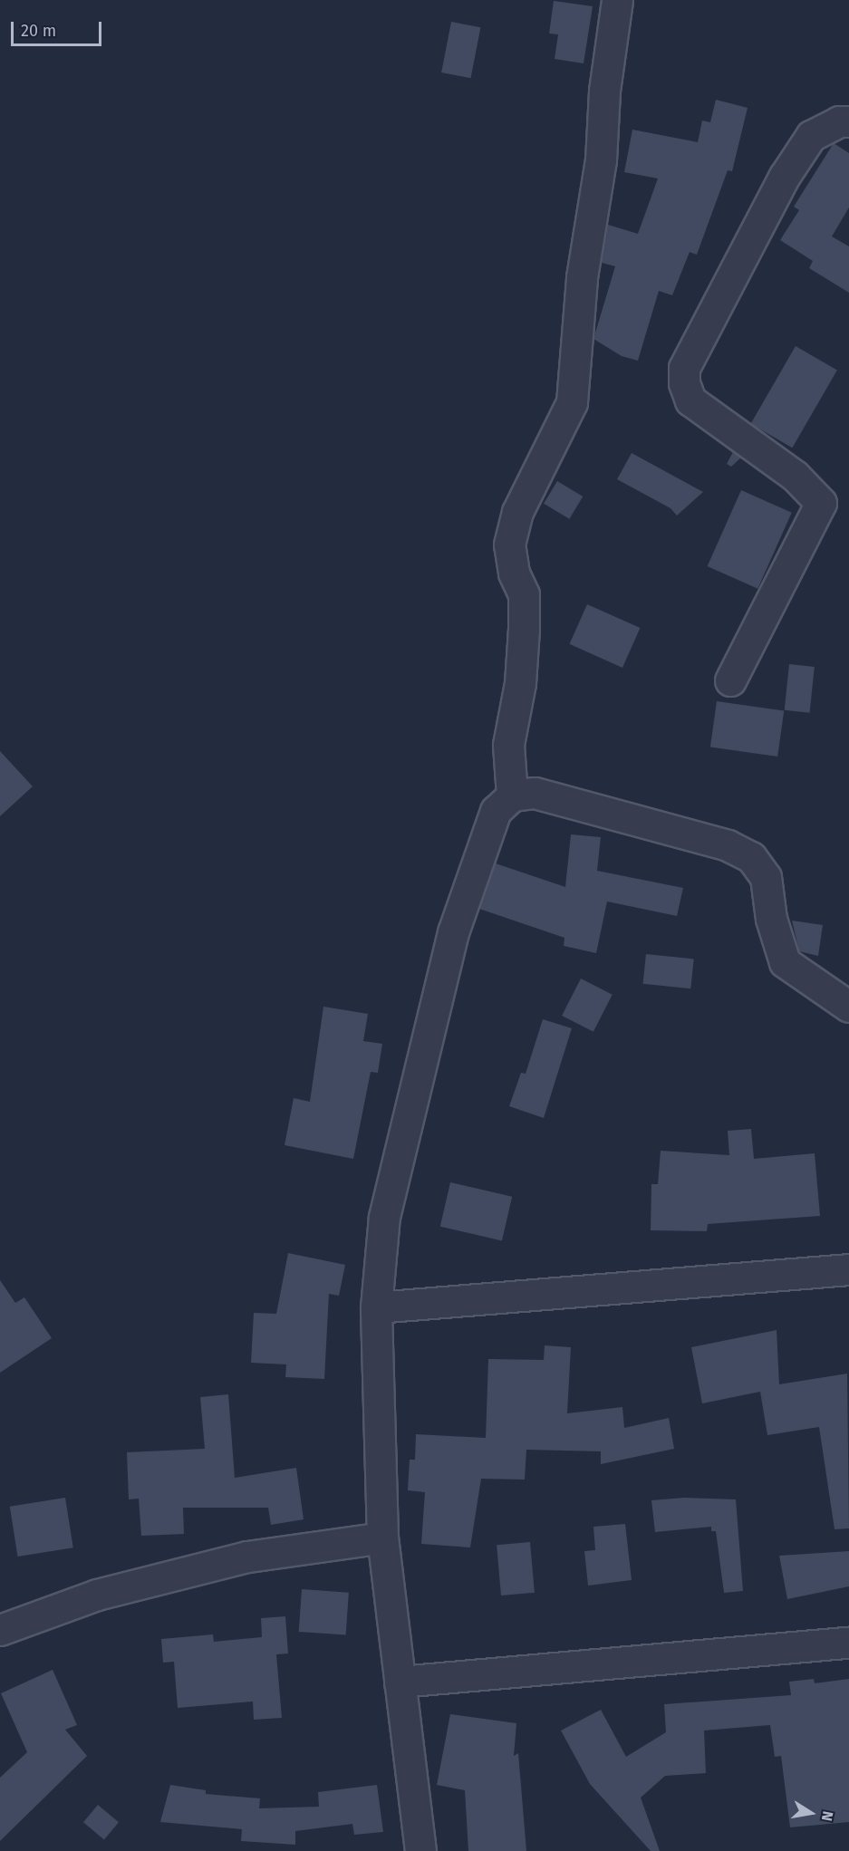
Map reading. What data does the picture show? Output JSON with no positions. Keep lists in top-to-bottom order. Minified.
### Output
{"scale_bar":"20 m","north":"right"}
